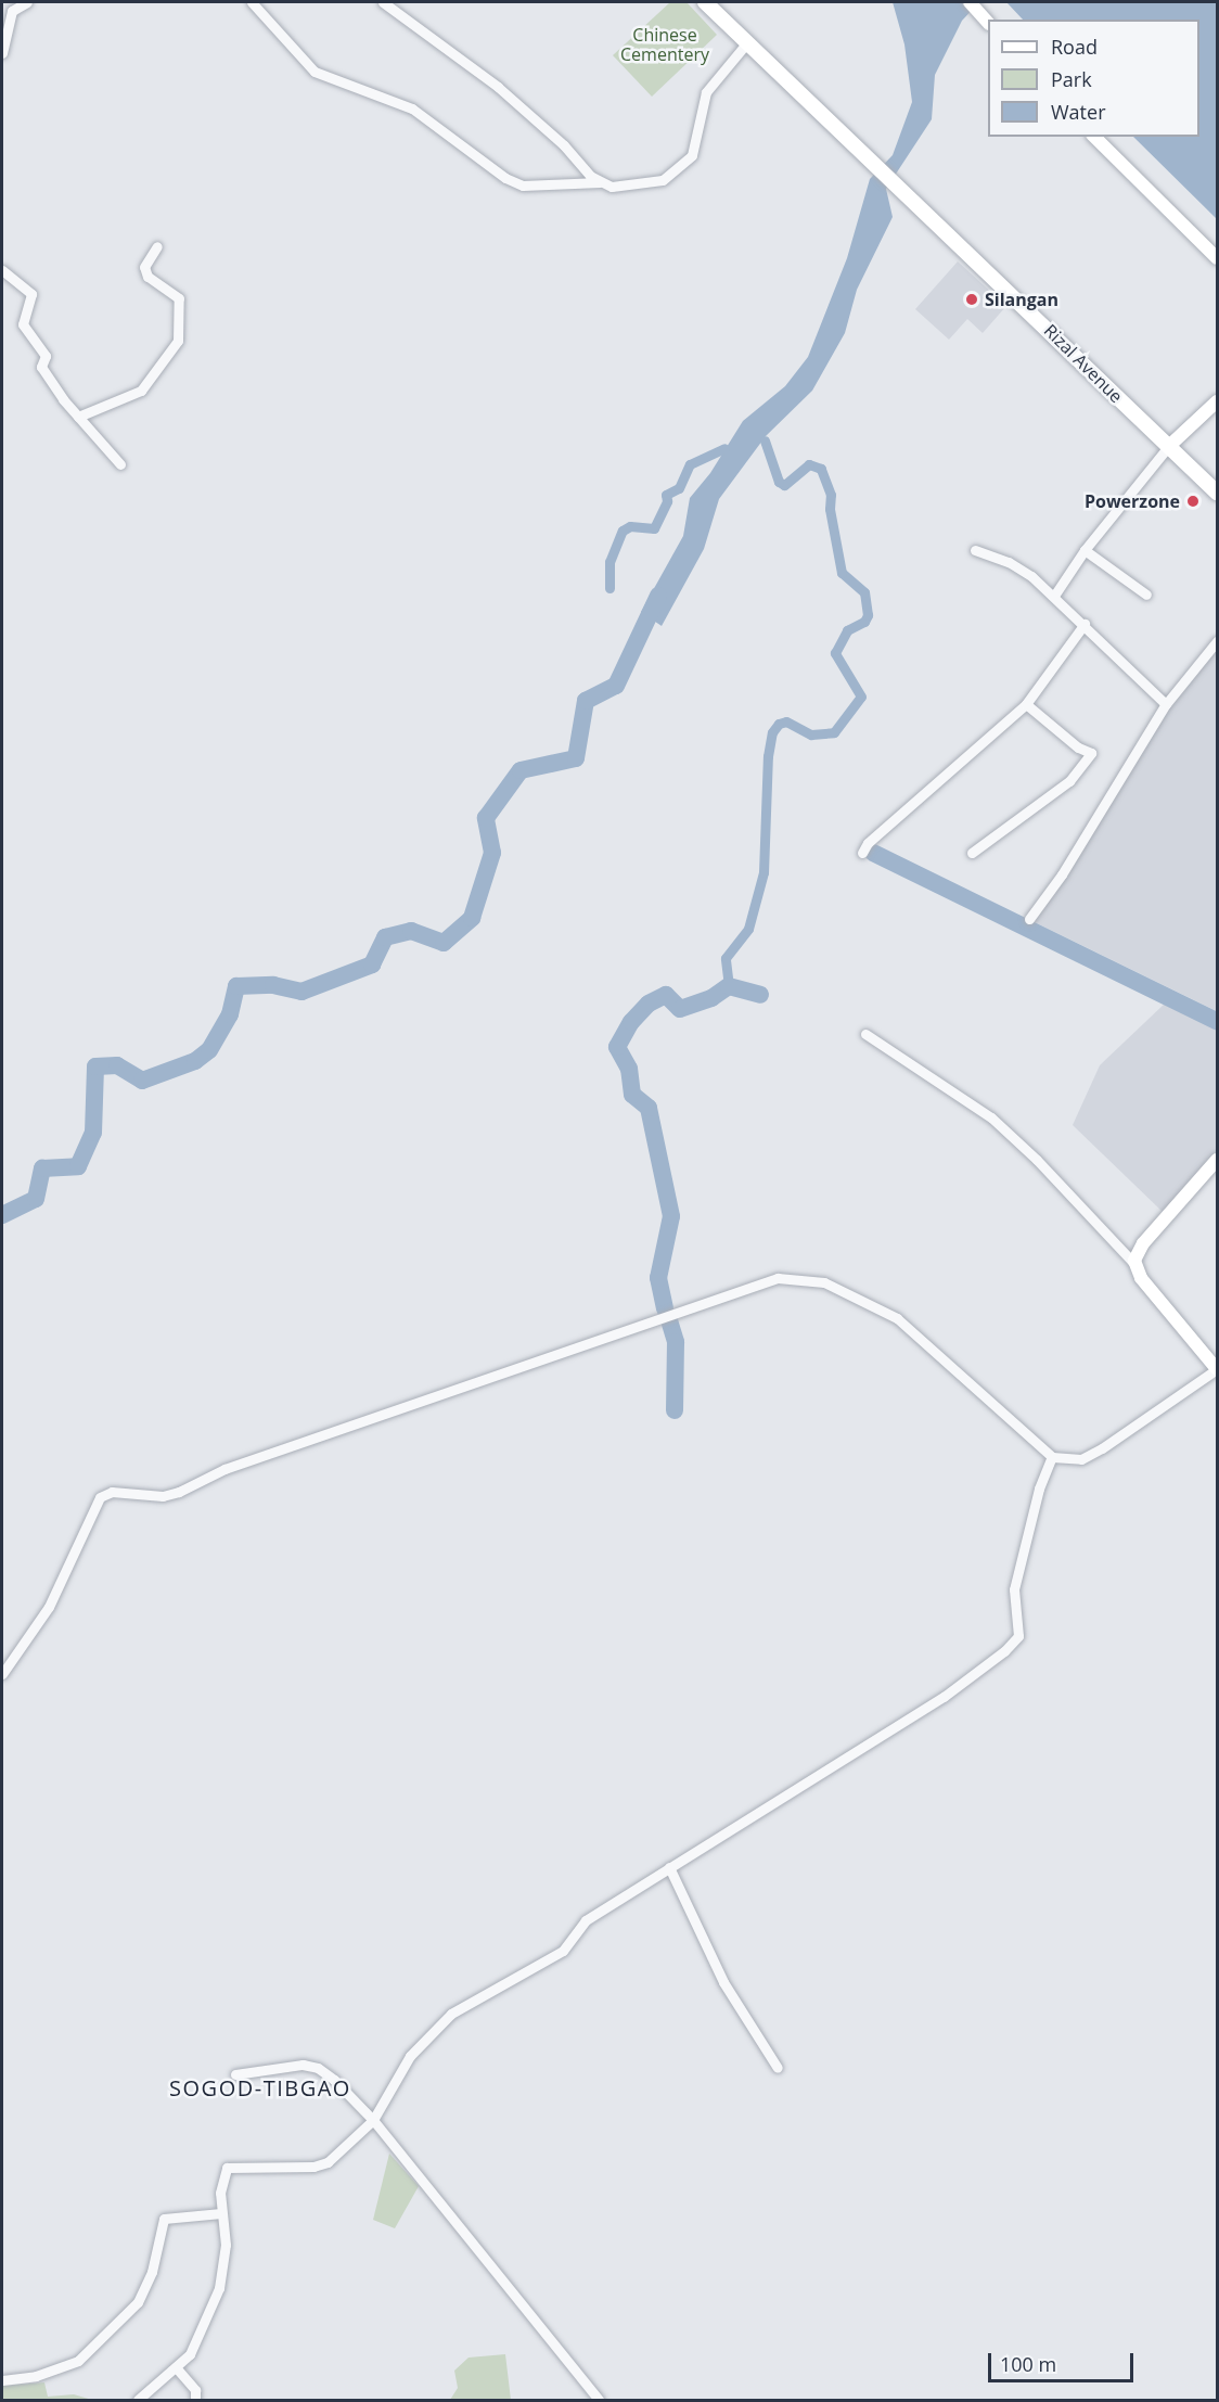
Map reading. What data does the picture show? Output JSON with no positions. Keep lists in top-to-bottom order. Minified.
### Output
{"streets":{"main road":["Rizal Avenue"]},"districts":["SOGOD-TIBGAO"],"parks":["Chinese Cementery"],"places":["Silangan","Powerzone"],"legend":["Road","Park","Water"],"scale_bar":"100 m"}
